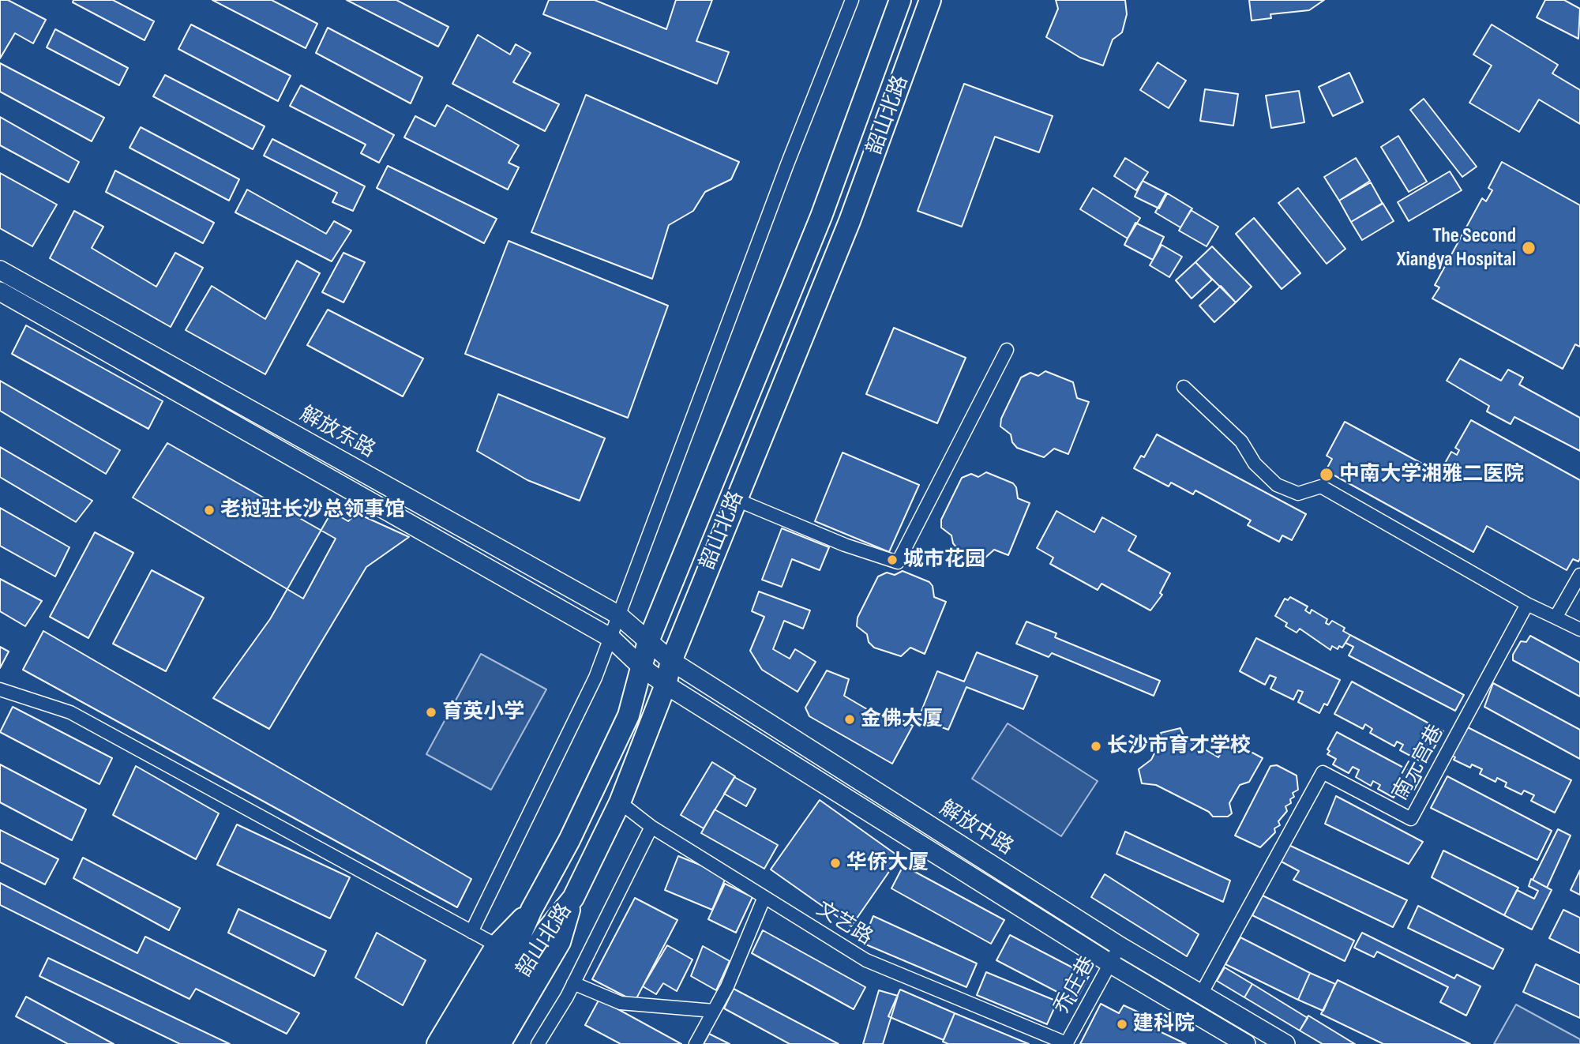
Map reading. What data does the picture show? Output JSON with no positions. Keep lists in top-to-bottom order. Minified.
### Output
{"streets":{"main road":["韶山北路","解放东路","解放中路"],"street":["南元宫巷","文艺路","乔庄巷"]},"crossings":[["韶山北路","解放东路"],["韶山北路","解放中路"],["韶山北路","文艺路"],["解放东路","解放中路"],["南元宫巷","解放中路"],["解放中路","乔庄巷"],["文艺路","乔庄巷"]],"places":["The Second Xiangya Hospital","中南大学湘雅二医院","老挝驻长沙总领事馆","城市花园","育英小学","金佛大厦","长沙市育才学校","华侨大厦","建科院"]}
